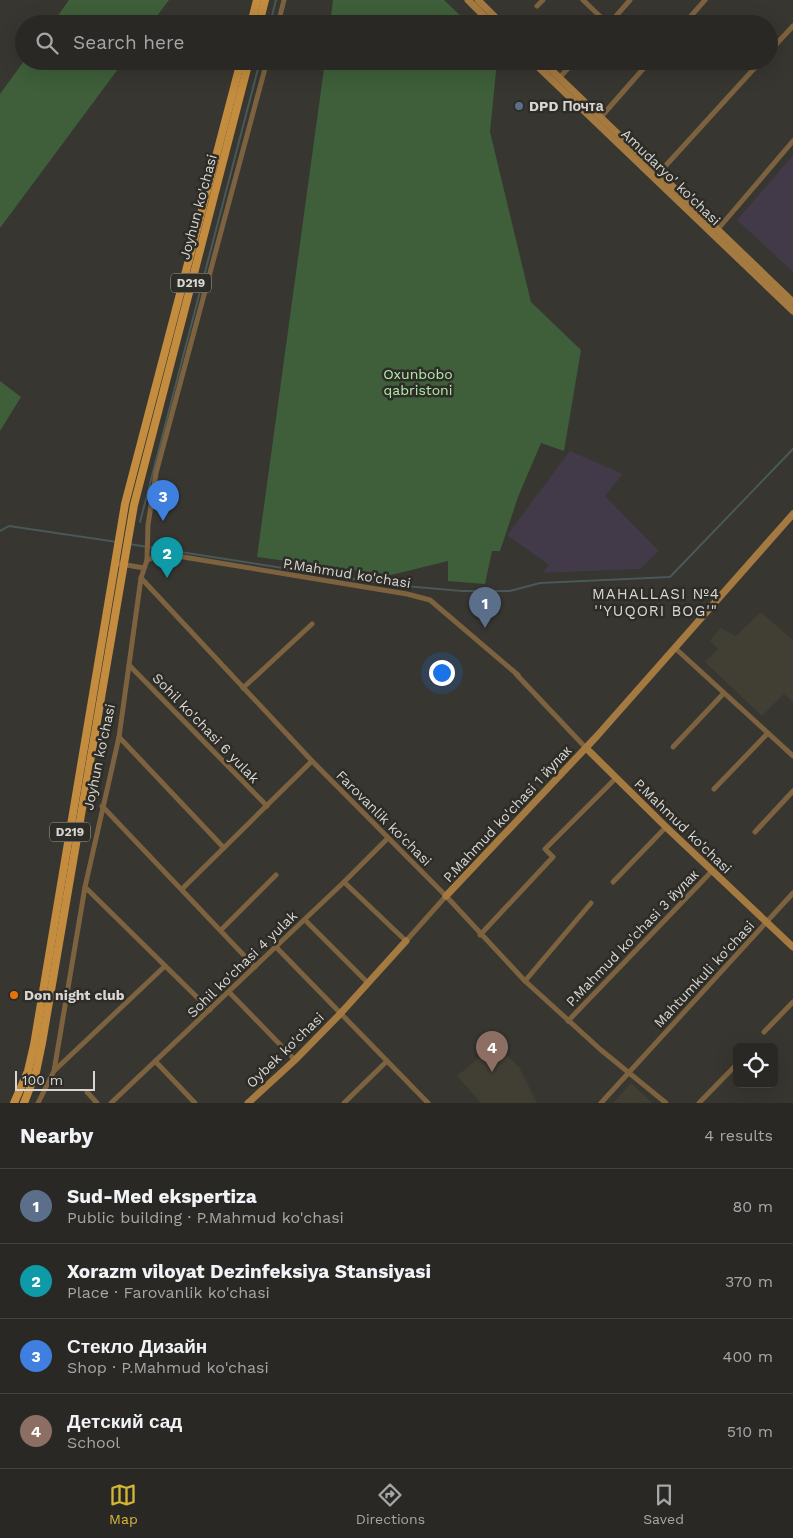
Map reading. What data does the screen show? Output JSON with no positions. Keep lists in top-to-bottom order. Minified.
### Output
{"streets":{"main road":["Joyhun ko'chasi","D219"],"street":["Amudaryo' ko'chasi","P.Mahmud ko'chasi","Sohil ko'chasi 6 yulak","P.Mahmud ko'chasi 1 йулак","Farovanlik ko'chasi","P.Mahmud ko'chasi 3 йулак","Sohil ko'chasi 4 yulak","Mahtumkuli ko'chasi","Oybek ko'chasi"]},"crossings":[["Joyhun ko'chasi","D219"],["Joyhun ko'chasi","P.Mahmud ko'chasi"],["Joyhun ko'chasi","Sohil ko'chasi 6 yulak"],["Joyhun ko'chasi","Farovanlik ko'chasi"],["P.Mahmud ko'chasi","P.Mahmud ko'chasi 1 йулак"],["P.Mahmud ko'chasi","P.Mahmud ko'chasi 3 йулак"],["P.Mahmud ko'chasi","Mahtumkuli ko'chasi"],["P.Mahmud ko'chasi 1 йулак","Farovanlik ko'chasi"],["P.Mahmud ko'chasi 1 йулак","Oybek ko'chasi"],["Farovanlik ko'chasi","P.Mahmud ko'chasi 3 йулак"],["Farovanlik ko'chasi","Sohil ko'chasi 4 yulak"],["Farovanlik ko'chasi","Mahtumkuli ko'chasi"],["Farovanlik ko'chasi","Oybek ko'chasi"],["Sohil ko'chasi 4 yulak","Oybek ko'chasi"]],"districts":["MAHALLASI №4 ''YUQORI BOG'\""],"parks":["Oxunbobo qabristoni"],"places":["DPD Почта","Don night club"],"scale_bar":"100 m","page":{"search":"Search here","pins":["3","2","1","4"],"scale":"100 m","heading":["Nearby","4 results"],"list":[{"mark":"1","name":"Sud-Med ekspertiza","note":"Public building · P.Mahmud ko'chasi","value":"80 m"},{"mark":"2","name":"Xorazm viloyat Dezinfeksiya Stansiyasi","note":"Place · Farovanlik ko'chasi","value":"370 m"},{"mark":"3","name":"Стекло Дизайн","note":"Shop · P.Mahmud ko'chasi","value":"400 m"},{"mark":"4","name":"Детский сад","note":"School","value":"510 m"}],"nav":["Map","Directions","Saved"]}}
